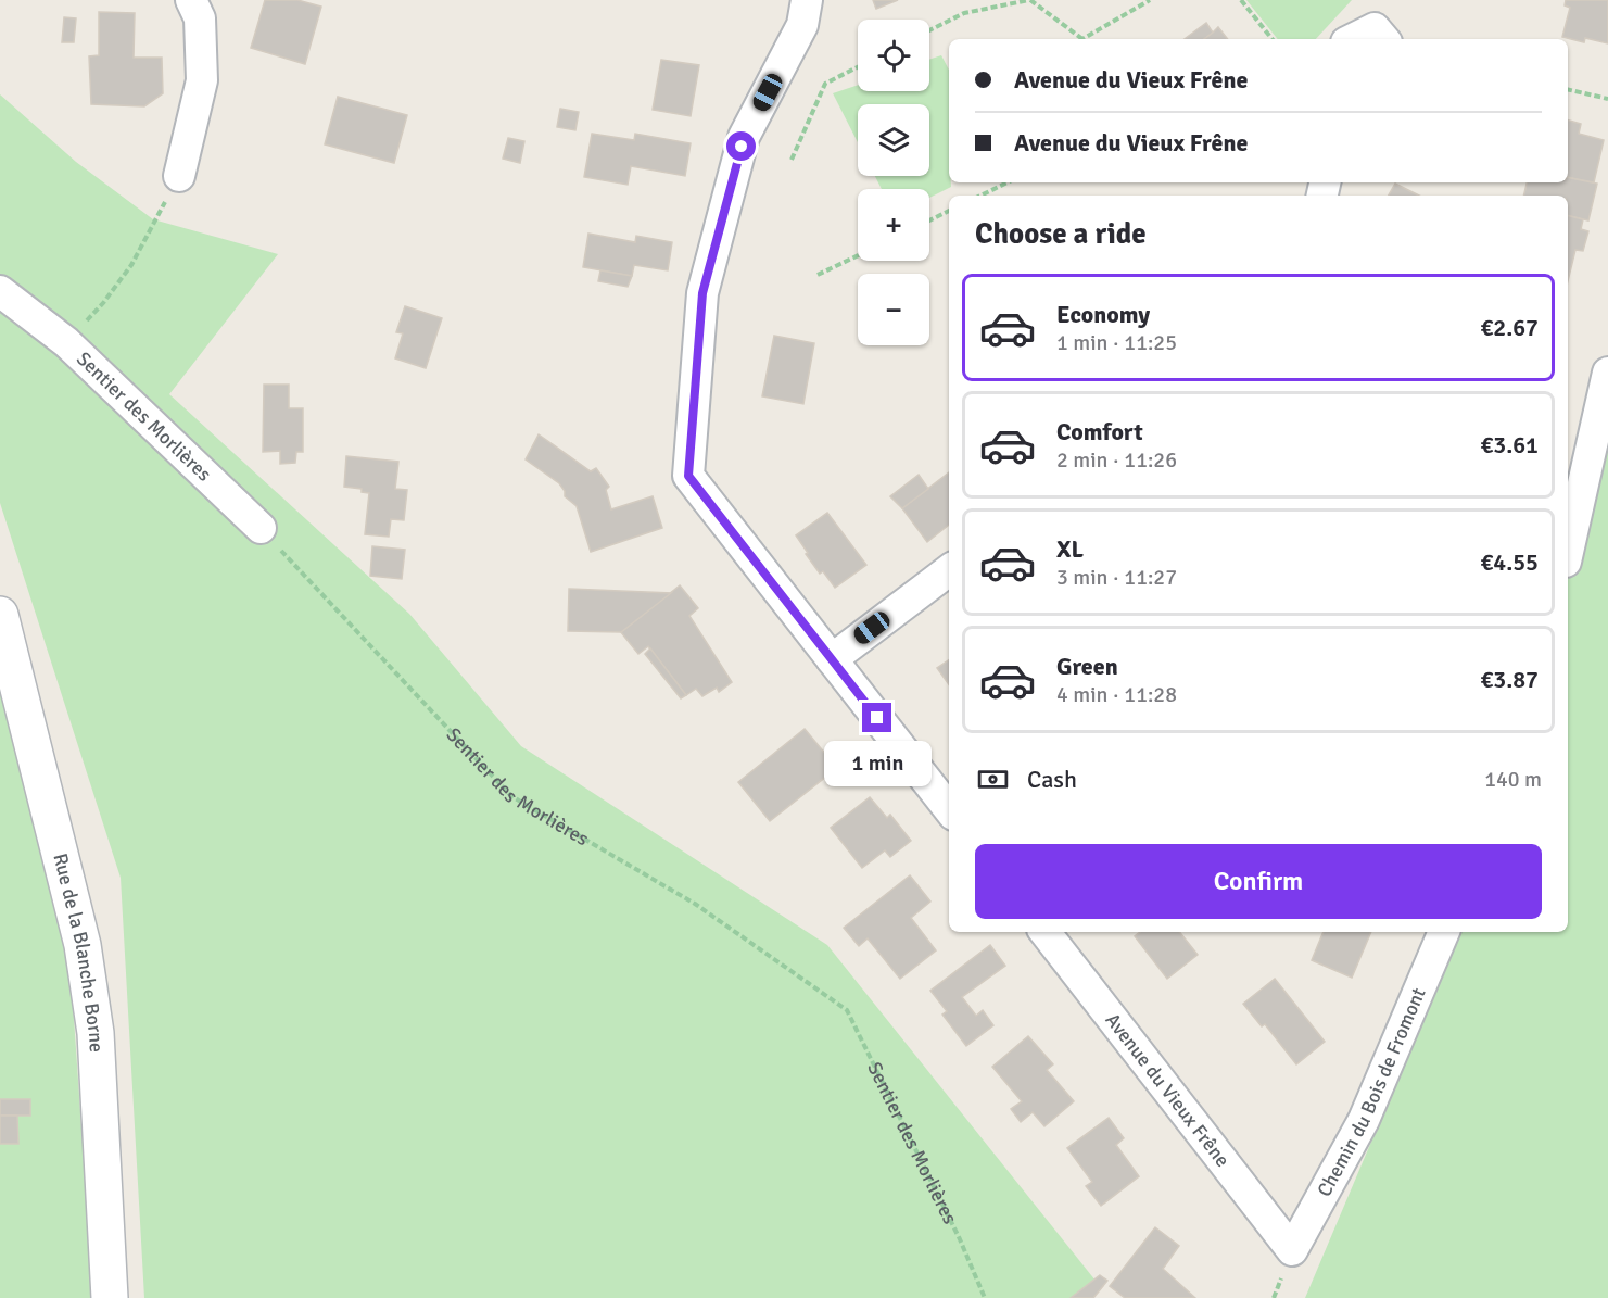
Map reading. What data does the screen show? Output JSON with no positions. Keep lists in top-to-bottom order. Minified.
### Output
{"streets":{"street":["Sentier des Morlières","Rue de la Blanche Borne","Avenue du Vieux Frêne","Chemin du Bois de Fromont"]},"crossings":[["Avenue du Vieux Frêne","Chemin du Bois de Fromont"]],"page":{"map_buttons":["+","−"],"banner":["Avenue du Vieux Frêne","Avenue du Vieux Frêne"],"heading":"Choose a ride","list":[{"name":"Economy","note":"1 min · 11:25","value":"€2.67"},{"name":"Comfort","note":"2 min · 11:26","value":"€3.61"},{"name":"XL","note":"3 min · 11:27","value":"€4.55"},{"name":"Green","note":"4 min · 11:28","value":"€3.87"}],"bubble":"1 min","pay":["Cash","140 m"],"buttons":"Confirm"}}
